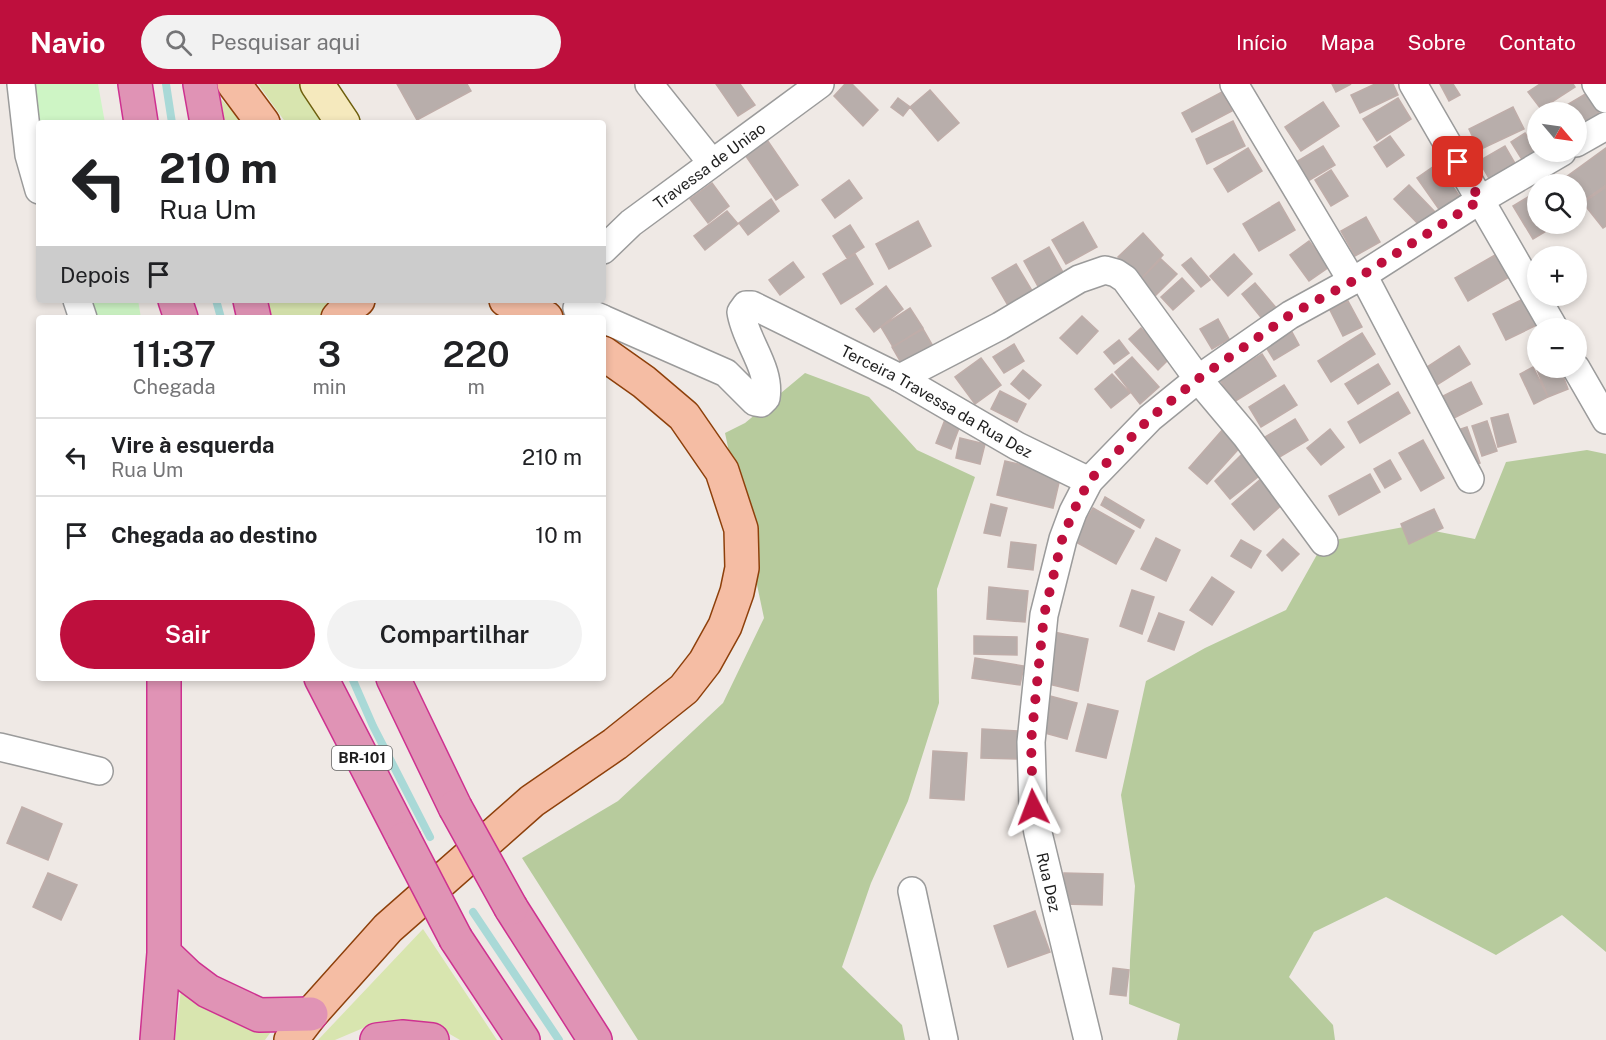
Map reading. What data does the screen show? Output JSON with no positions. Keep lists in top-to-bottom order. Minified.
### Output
{"streets":{"highway":["BR-101"],"street":["Travessa de Uniao","Terceira Travessa da Rua Dez","Rua Dez"]},"crossings":[["Terceira Travessa da Rua Dez","Rua Dez"]],"north":"bottom right","page":{"header":"Navio","search":"Pesquisar aqui","nav":["Início","Mapa","Sobre","Contato"],"map_buttons":["+","−"],"turn":["210 m","Rua Um"],"then":"Depois","eta":["11:37","Chegada","3","min","220","m"],"list":[{"name":"Vire à esquerda","note":"Rua Um","value":"210 m"},{"name":"Chegada ao destino","value":"10 m"}],"buttons":["Sair","Compartilhar"]}}
